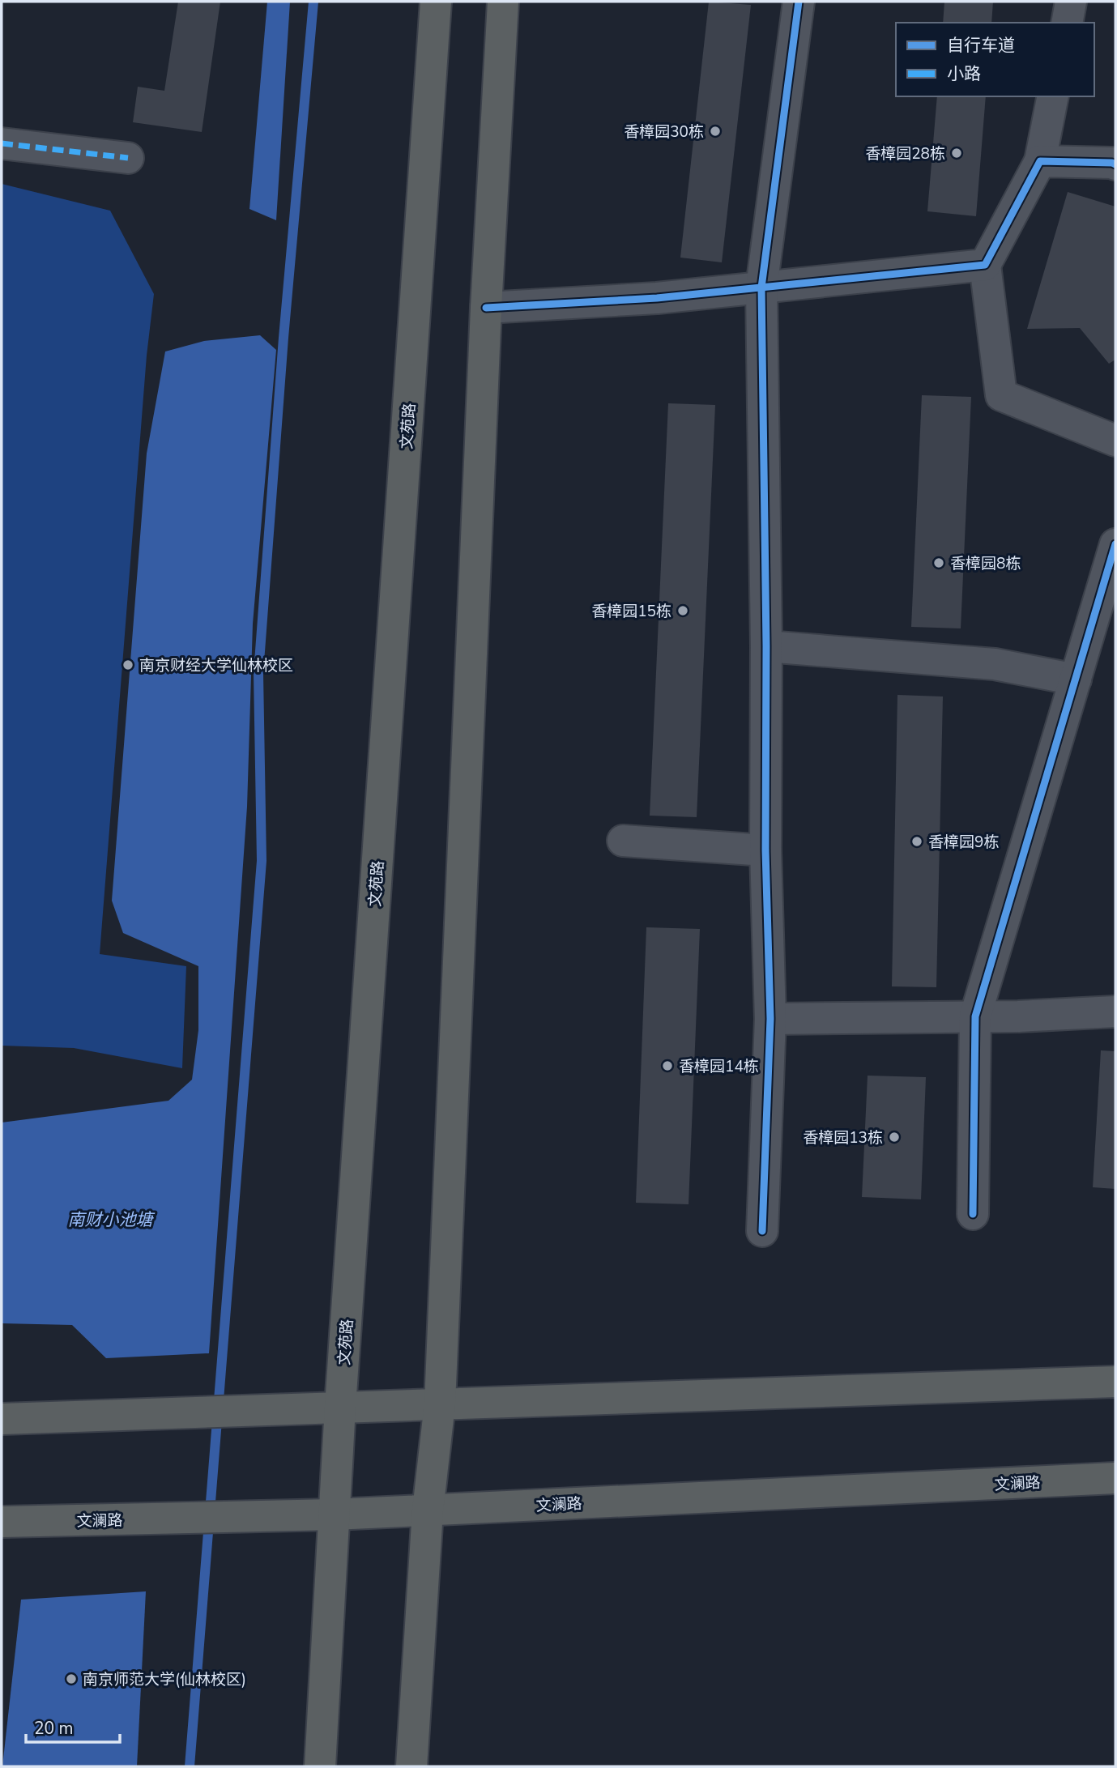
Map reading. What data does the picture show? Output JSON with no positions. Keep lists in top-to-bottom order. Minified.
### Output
{"streets":{"main road":["文苑路","文澜路"]},"crossings":[["文苑路","文澜路"]],"water":["南财小池塘"],"places":["香樟园30栋","香樟园28栋","香樟园8栋","香樟园15栋","南京财经大学仙林校区","香樟园9栋","香樟园14栋","香樟园13栋","南京师范大学(仙林校区)"],"legend":["自行车道","小路"],"scale_bar":"20 m"}
